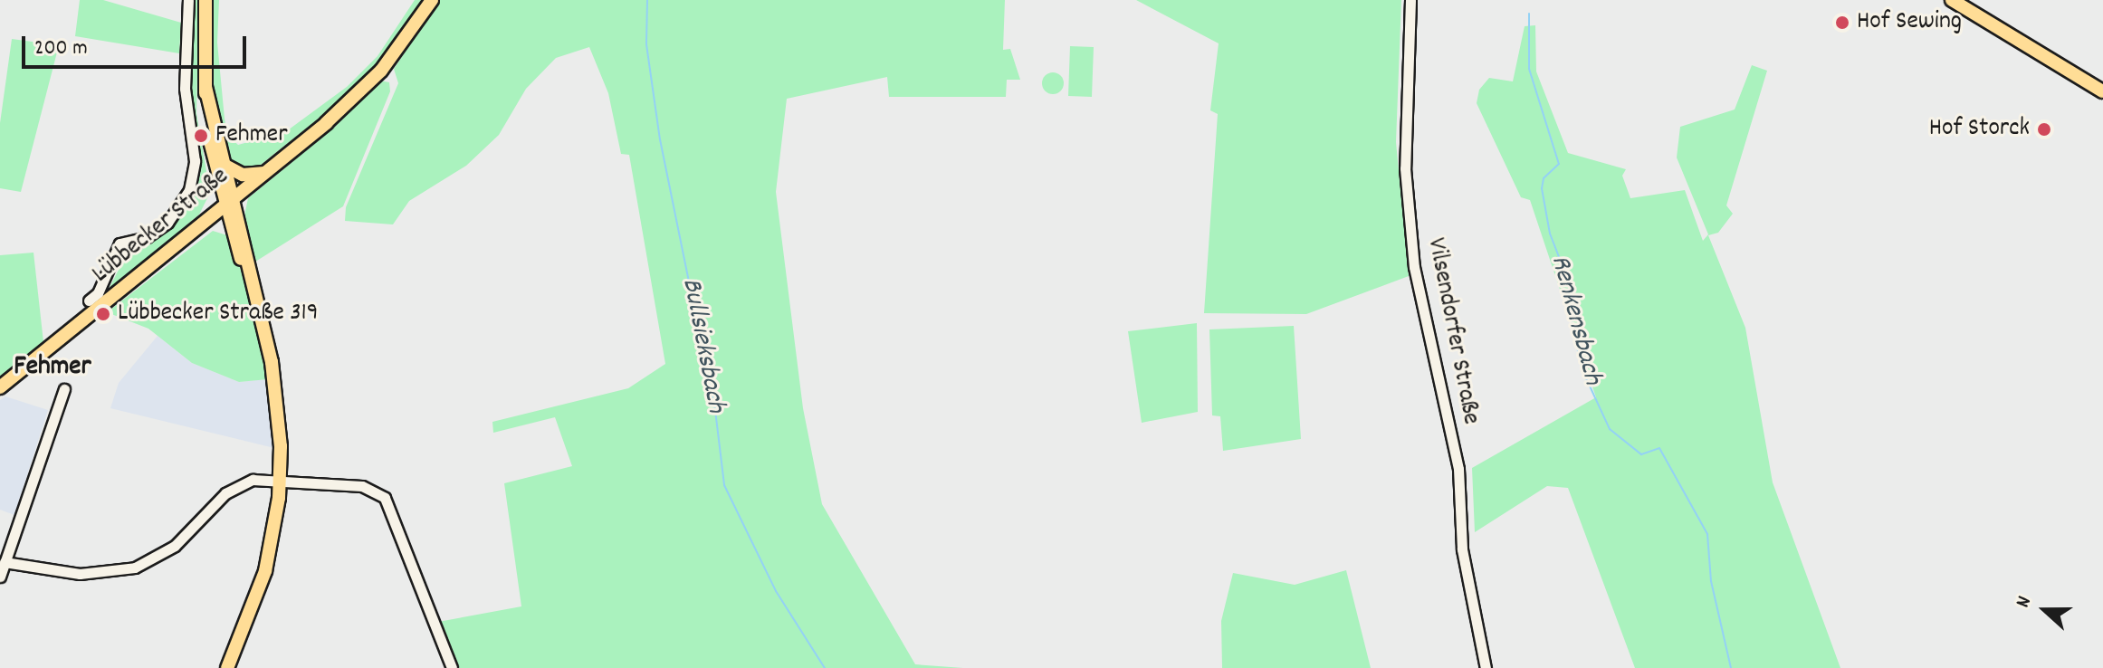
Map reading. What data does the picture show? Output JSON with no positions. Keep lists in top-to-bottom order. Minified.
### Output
{"streets":{"main road":["Lübbecker Straße"],"street":["Vilsendorfer Straße"]},"districts":["Fehmer"],"water":["Renkensbach","Bullsieksbach"],"places":["Hof Sewing","Hof Storck","Fehmer","Lübbecker Straße 319"],"scale_bar":"200 m","north":"left"}
